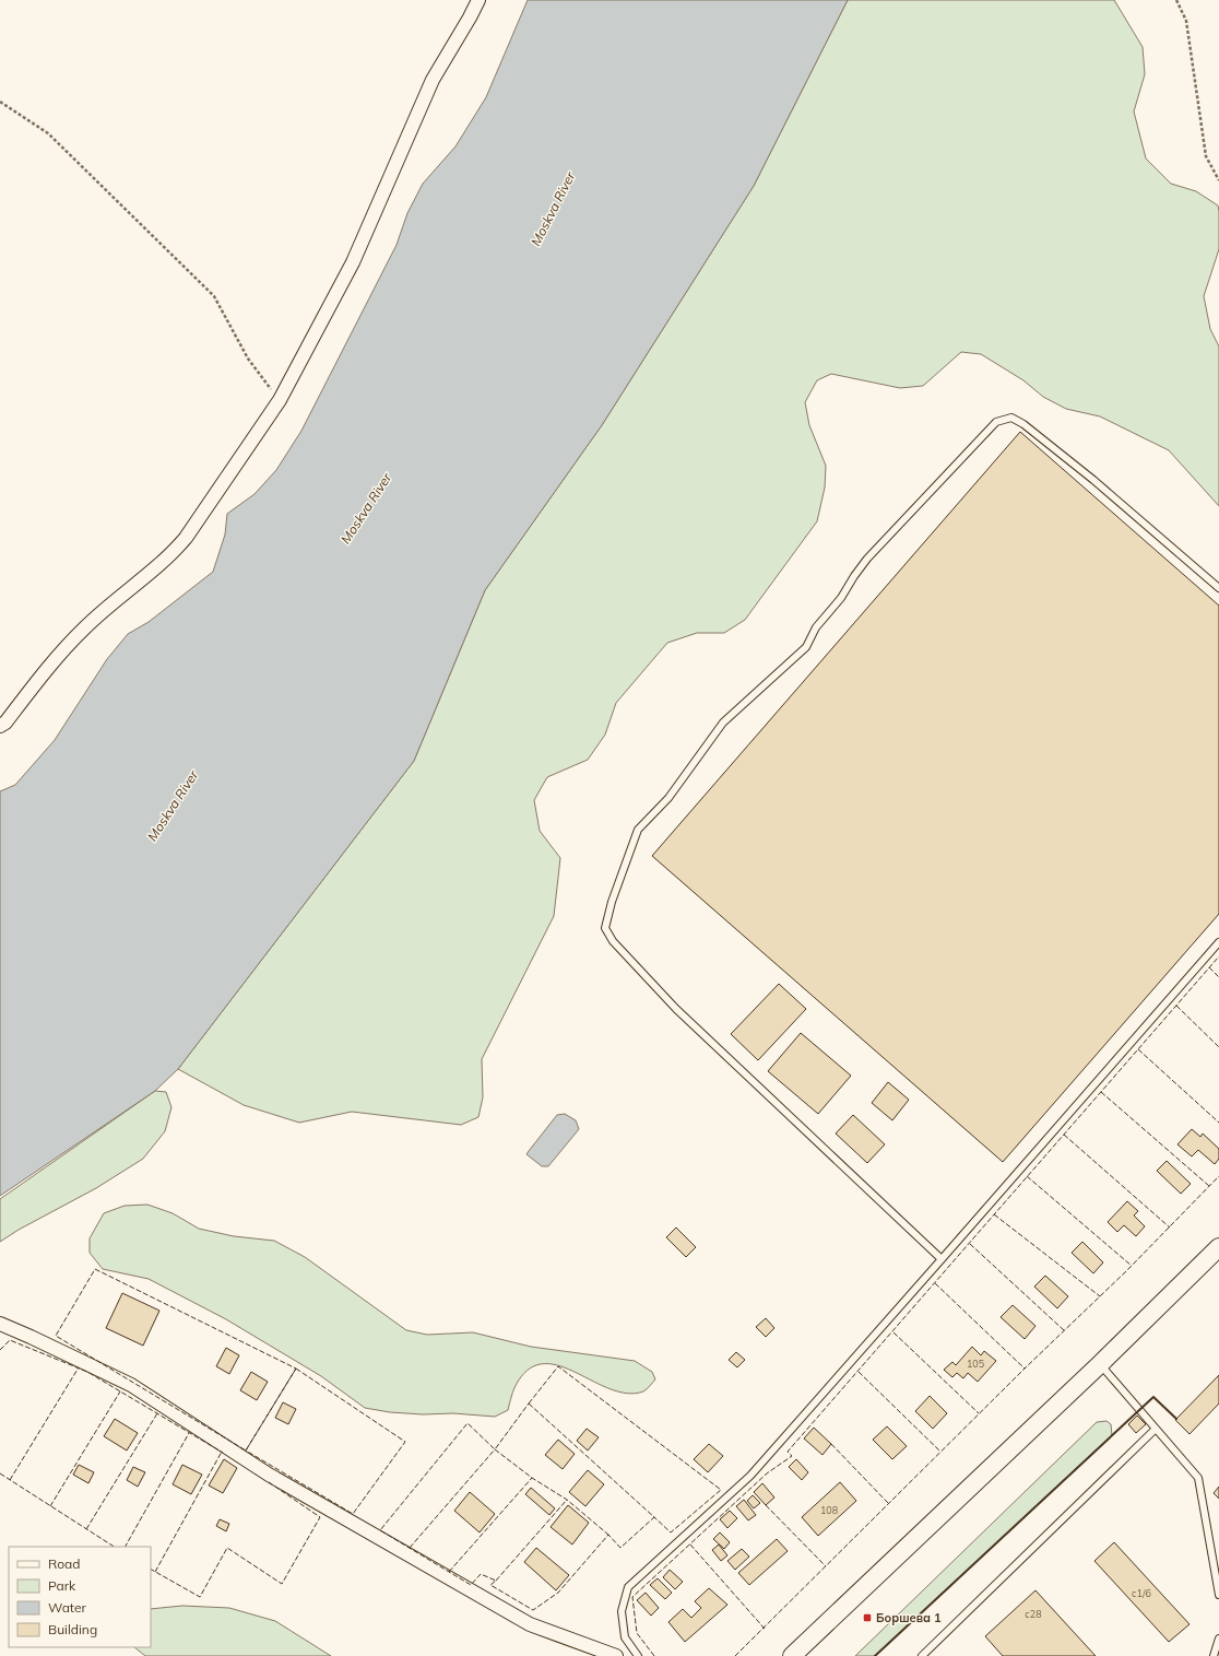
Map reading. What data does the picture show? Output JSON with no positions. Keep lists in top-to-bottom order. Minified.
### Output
{"water":["Moskva River"],"places":{"transit":["Боршева 1"]},"house_numbers":["105","108","c1/6","c28"],"legend":["Road","Park","Water","Building"]}
